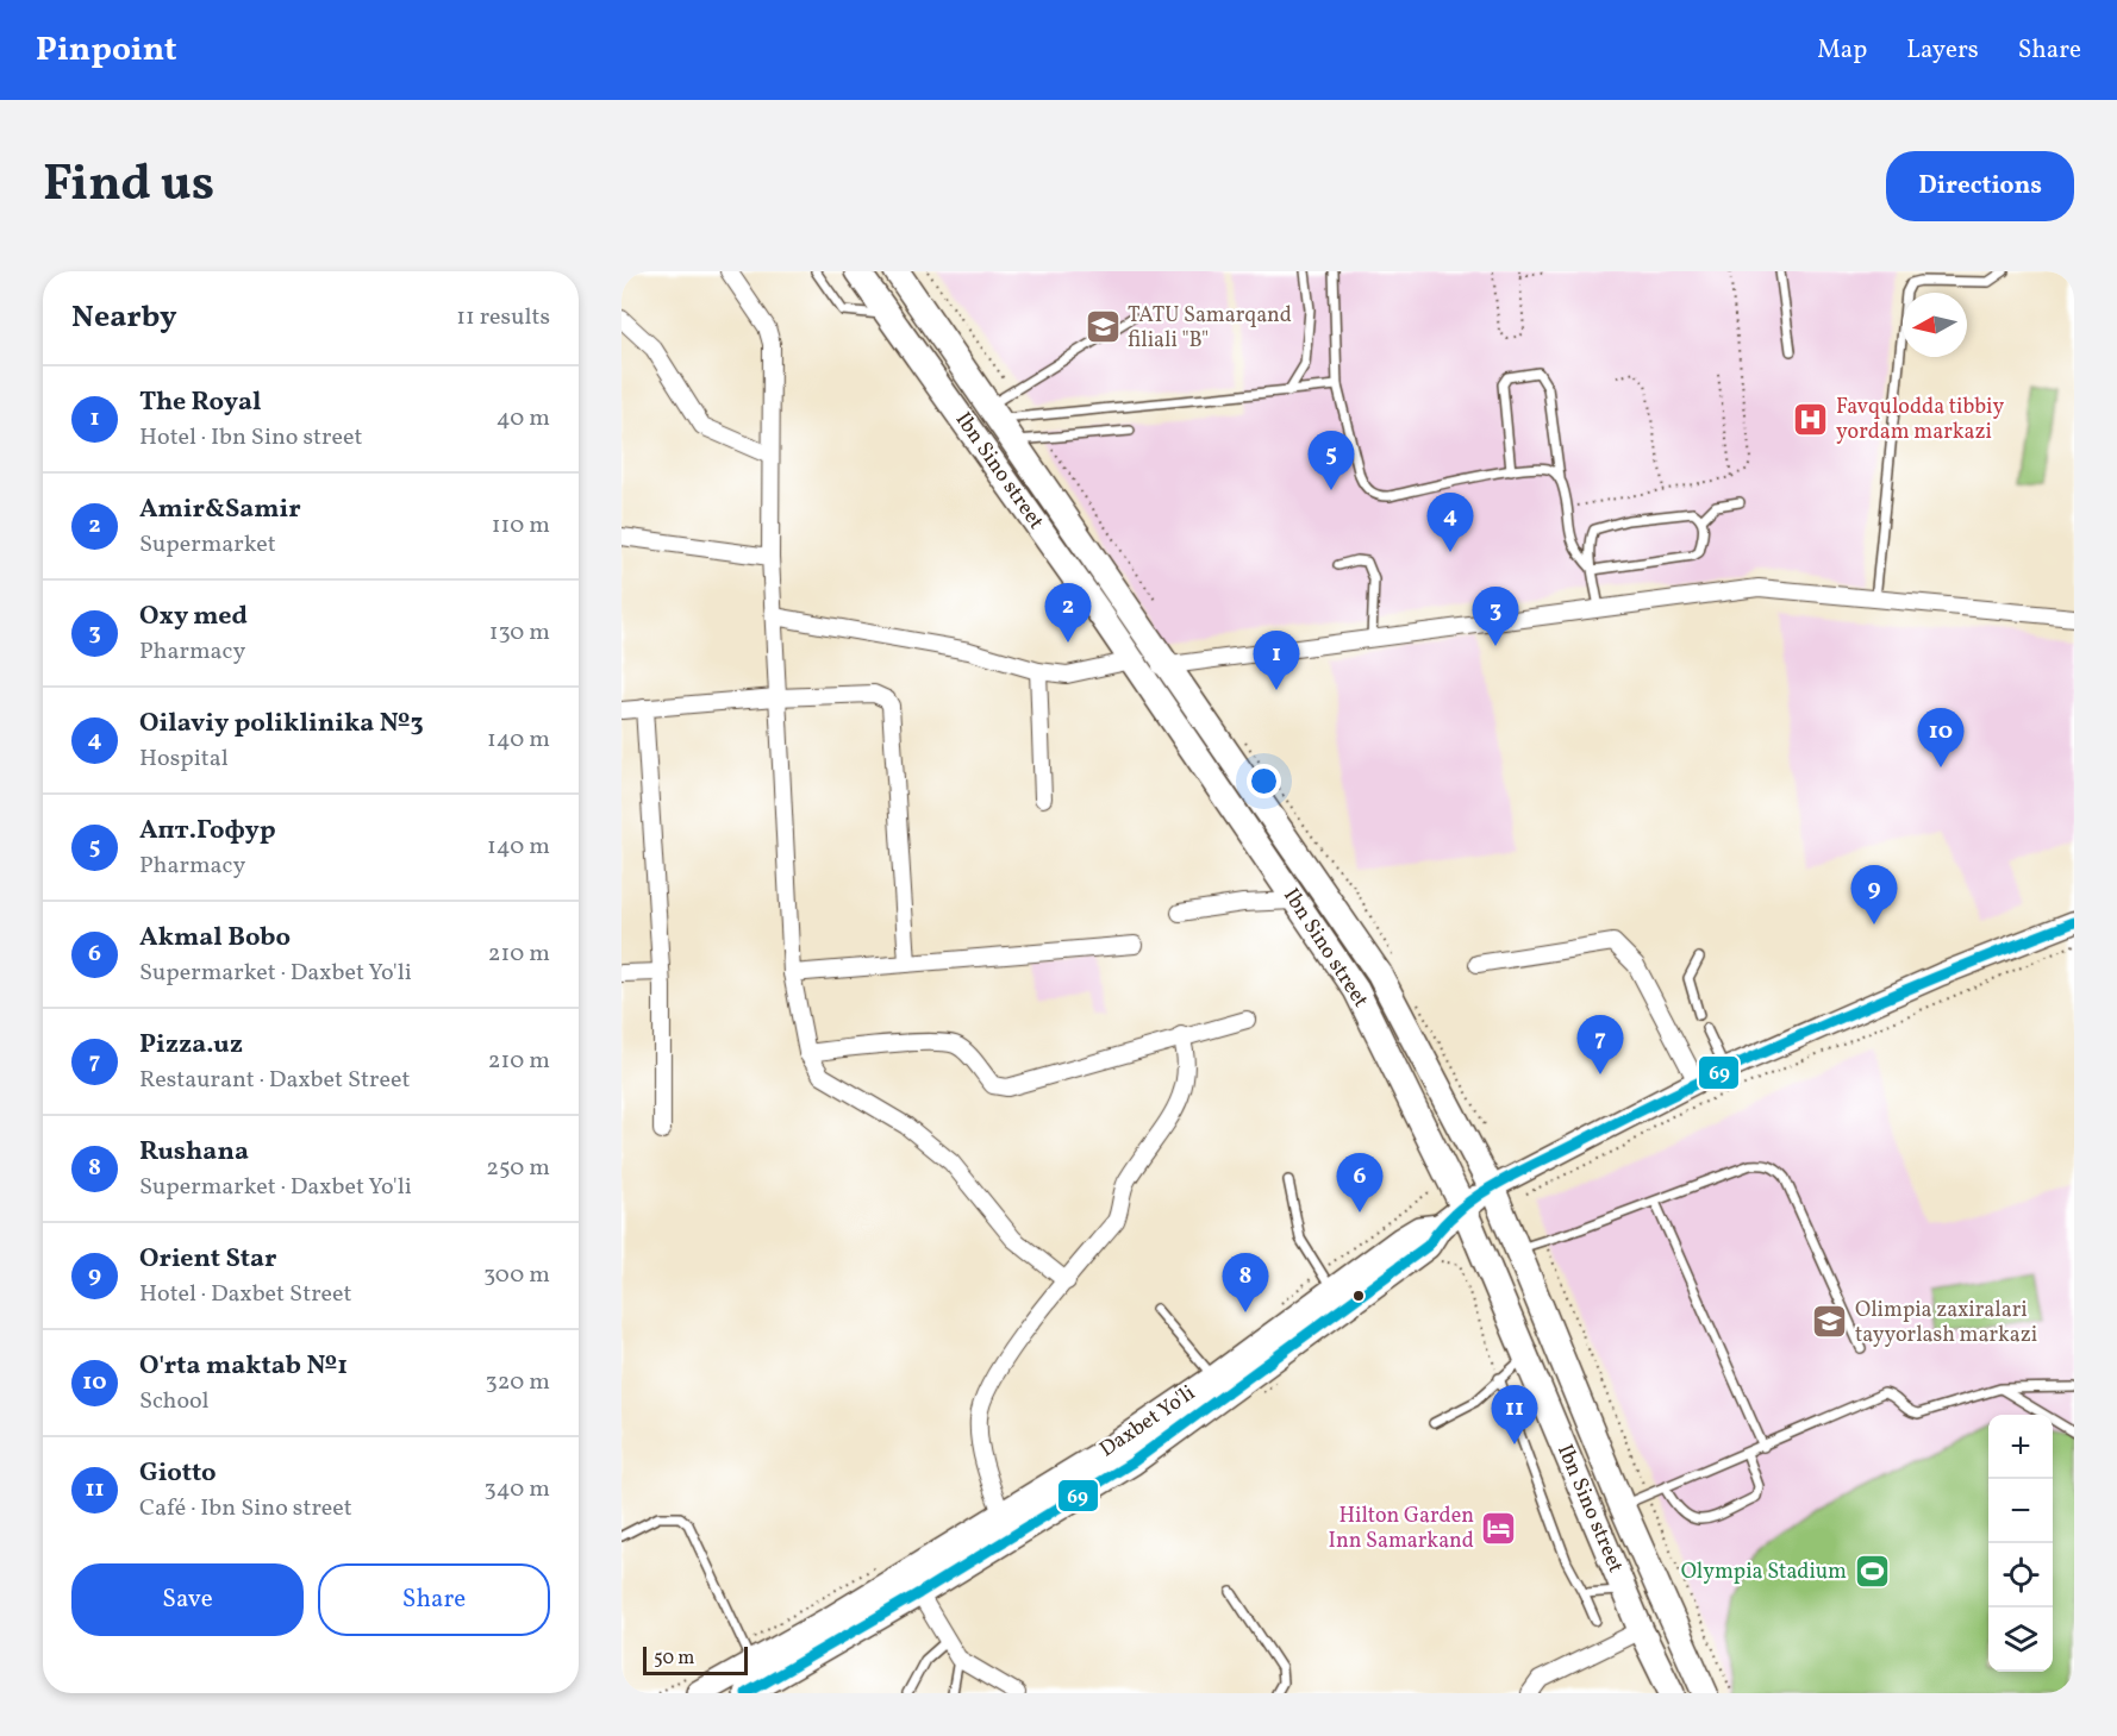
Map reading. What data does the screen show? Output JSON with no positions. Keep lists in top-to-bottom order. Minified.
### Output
{"streets":{"main road":["Ibn Sino street","Daxbet Yo'li"]},"crossings":[["Ibn Sino street","Daxbet Yo'li"]],"places":{"school or university":["TATU Samarqand filiali \"B\"","Olimpia zaxiralari tayyorlash markazi"],"hospital":["Favqulodda tibbiy yordam markazi"],"hotel":["Hilton Garden Inn Samarkand"],"sports":["Olympia Stadium"]},"lines":["transit line 69"],"scale_bar":"50 m","north":"left","page":{"header":"Pinpoint","nav":["Map","Layers","Share"],"title":"Find us","buttons":["Directions",["Save","Share"]],"heading":["Nearby","11 results"],"list":[{"mark":"1","name":"The Royal","note":"Hotel · Ibn Sino street","value":"40 m"},{"mark":"2","name":"Amir&Samir","note":"Supermarket","value":"110 m"},{"mark":"3","name":"Oxy med","note":"Pharmacy","value":"130 m"},{"mark":"4","name":"Oilaviy poliklinika №3","note":"Hospital","value":"140 m"},{"mark":"5","name":"Апт.Гофур","note":"Pharmacy","value":"140 m"},{"mark":"6","name":"Akmal Bobo","note":"Supermarket · Daxbet Yo'li","value":"210 m"},{"mark":"7","name":"Pizza.uz","note":"Restaurant · Daxbet Street","value":"210 m"},{"mark":"8","name":"Rushana","note":"Supermarket · Daxbet Yo'li","value":"250 m"},{"mark":"9","name":"Orient Star","note":"Hotel · Daxbet Street","value":"300 m"},{"mark":"10","name":"O'rta maktab №1","note":"School","value":"320 m"},{"mark":"11","name":"Giotto","note":"Café · Ibn Sino street","value":"340 m"}],"pins":["5","4","2","3","1","10","9","7","6","8","11"],"map_buttons":["+","−"],"scale":"50 m"}}
